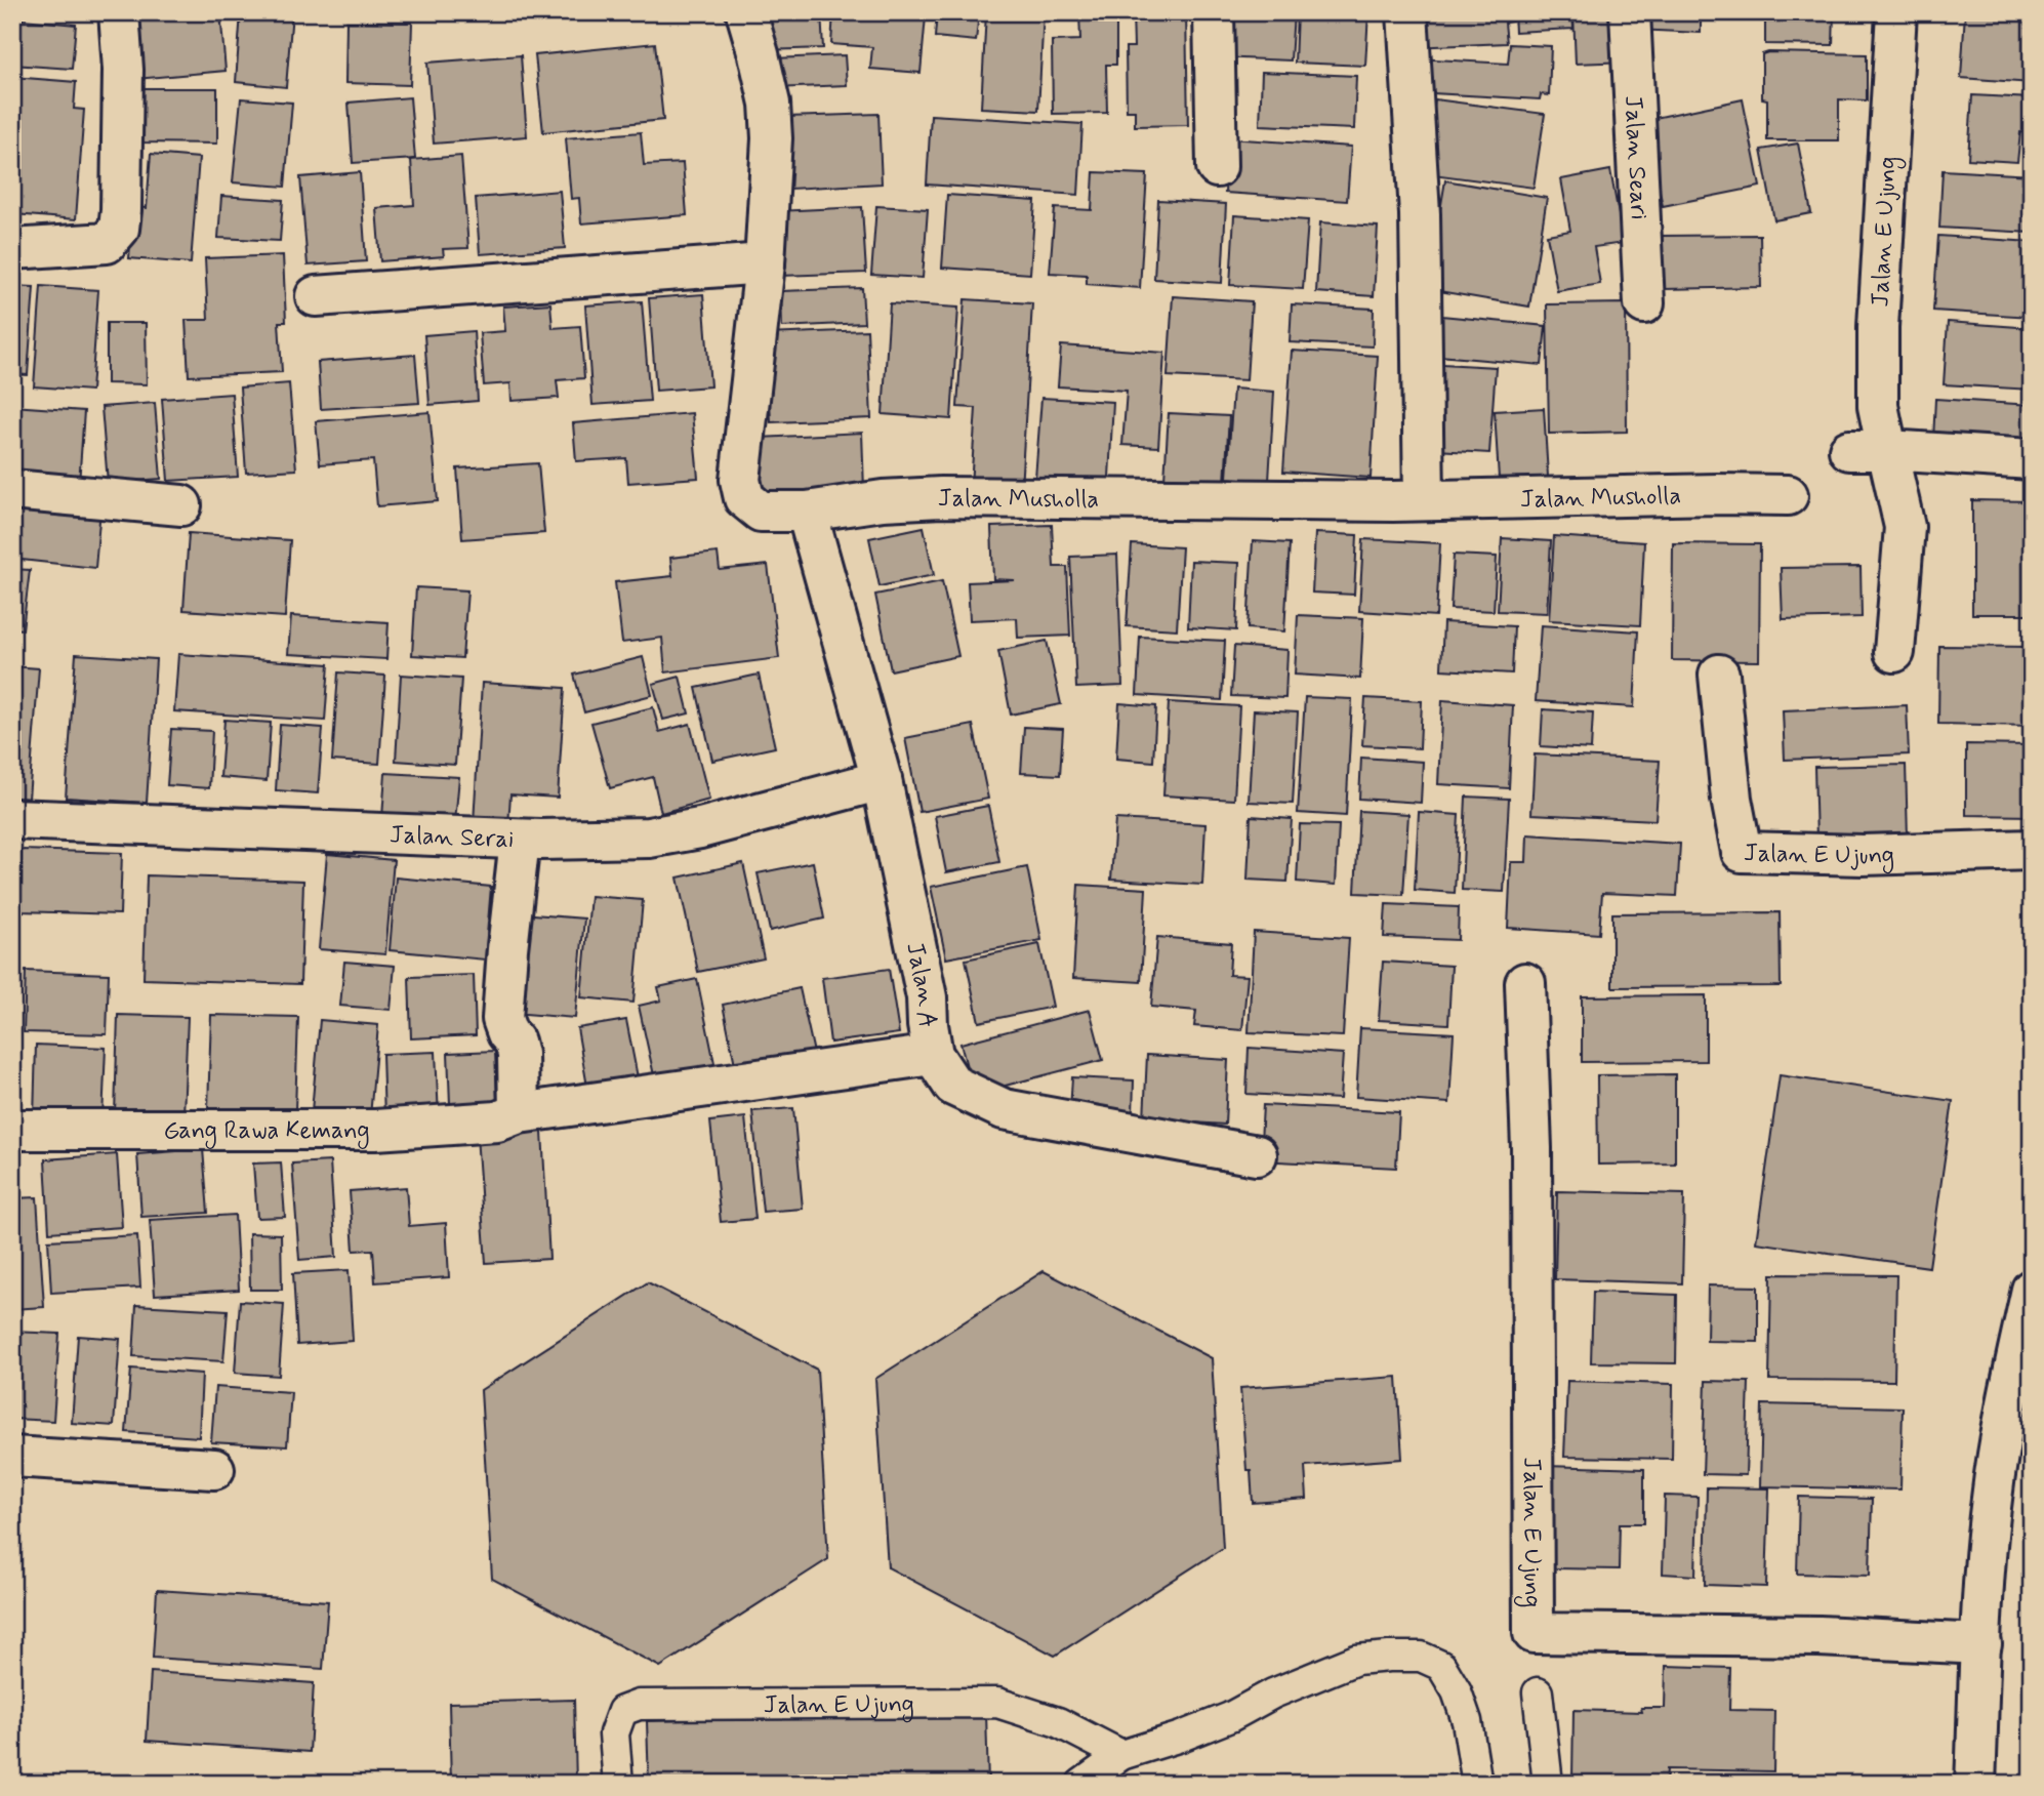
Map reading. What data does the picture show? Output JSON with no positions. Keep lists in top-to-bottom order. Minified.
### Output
{"streets":{"street":["Jalan Seari","Jalan E Ujung","Jalan Musholla","Jalan Serai","Jalan A","Gang Rawa Kemang"]},"crossings":[["Jalan Musholla","Jalan A"],["Jalan Serai","Jalan A"],["Jalan A","Gang Rawa Kemang"]]}
